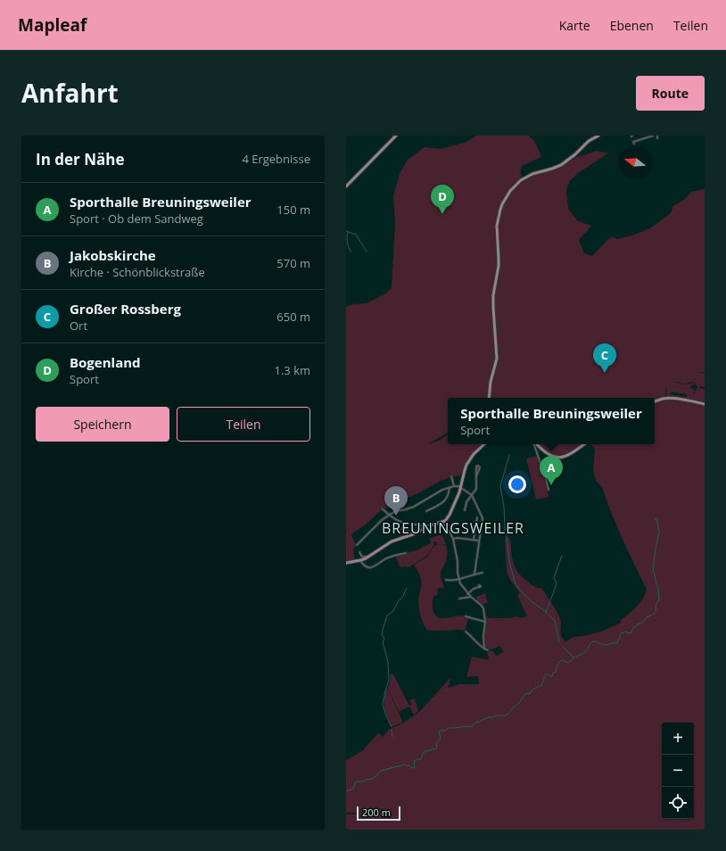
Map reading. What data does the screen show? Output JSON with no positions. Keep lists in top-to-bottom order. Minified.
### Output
{"districts":["BREUNINGSWEILER"],"scale_bar":"200 m","north":"left","page":{"header":"Mapleaf","nav":["Karte","Ebenen","Teilen"],"title":"Anfahrt","buttons":["Route",["Speichern","Teilen"]],"heading":["In der Nähe","4 Ergebnisse"],"list":[{"mark":"A","name":"Sporthalle Breuningsweiler","note":"Sport · Ob dem Sandweg","value":"150 m"},{"mark":"B","name":"Jakobskirche","note":"Kirche · Schönblickstraße","value":"570 m"},{"mark":"C","name":"Großer Rossberg","note":"Ort","value":"650 m"},{"mark":"D","name":"Bogenland","note":"Sport","value":"1.3 km"}],"pins":["D","C","A","B"],"popup":["Sporthalle Breuningsweiler","Sport"],"map_buttons":["+","−"],"scale":"200 m"}}
